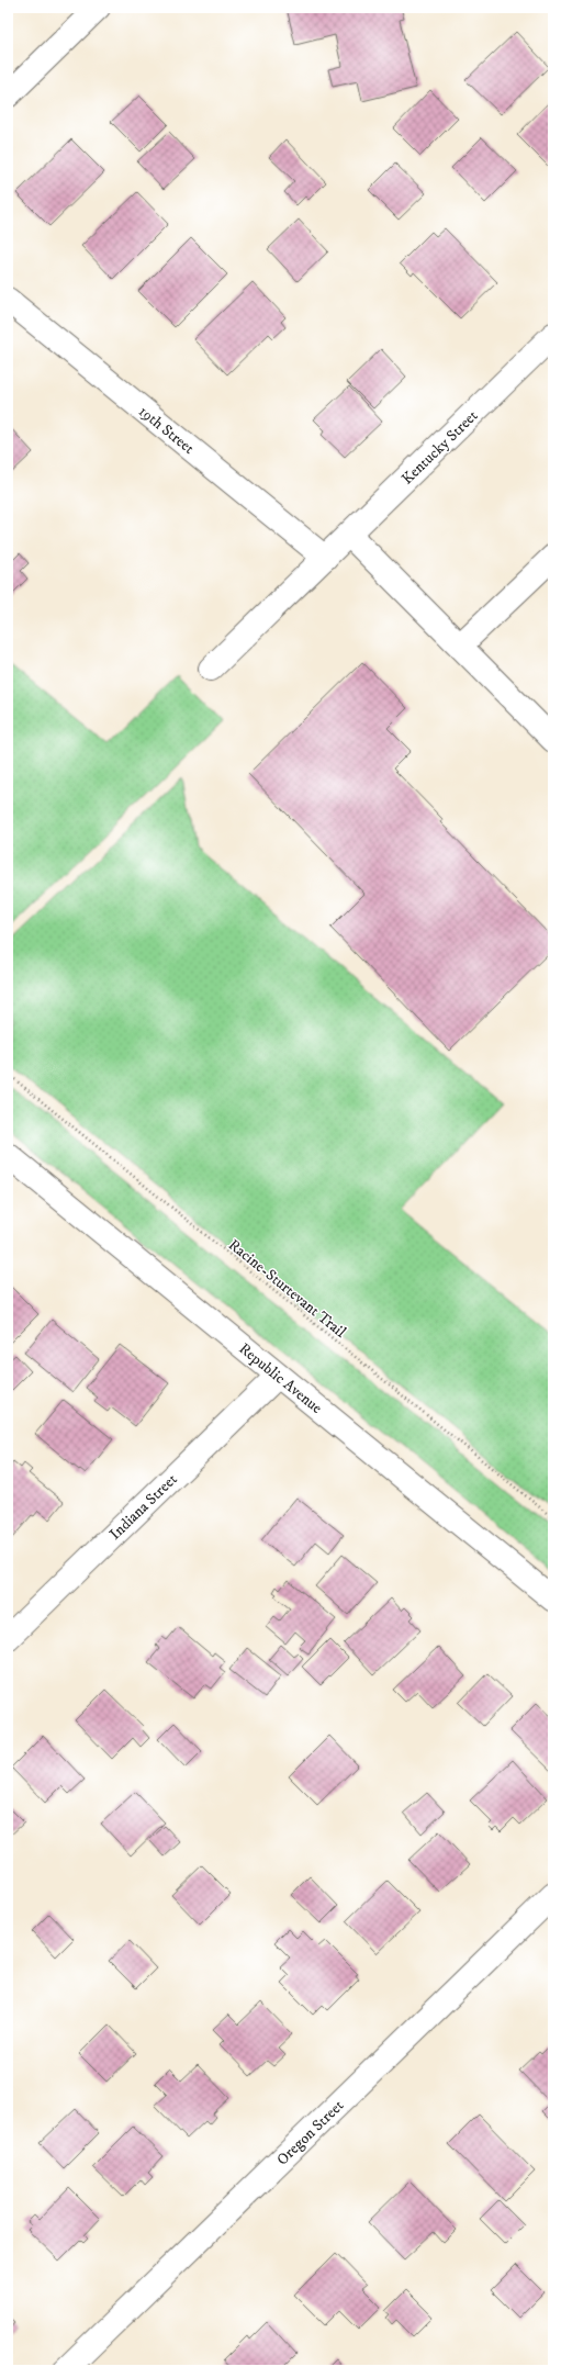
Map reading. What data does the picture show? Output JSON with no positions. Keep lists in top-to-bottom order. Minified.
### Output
{"streets":{"street":["19th Street","Kentucky Street","Republic Avenue","Indiana Street","Oregon Street"],"path":["Racine-Sturtevant Trail"]},"crossings":[["19th Street","Kentucky Street"],["Republic Avenue","Indiana Street"]]}
